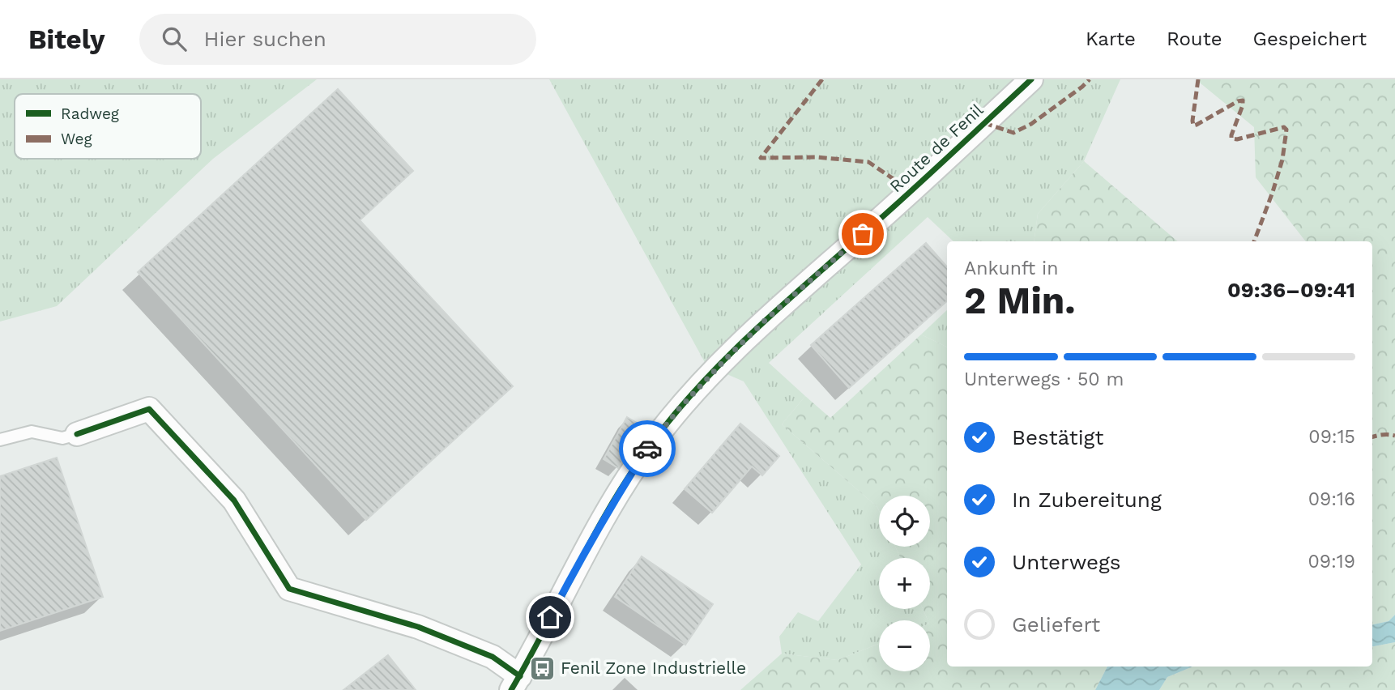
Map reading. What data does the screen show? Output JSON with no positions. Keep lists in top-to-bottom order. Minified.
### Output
{"streets":{"street":["Route de Fenil"]},"places":{"bus stop":["Fenil Zone Industrielle"]},"legend":["Radweg","Weg"],"page":{"header":"Bitely","search":"Hier suchen","nav":["Karte","Route","Gespeichert"],"heading":["2 Min.","Ankunft in","09:36–09:41"],"bar":"Unterwegs · 50 m","list":[["Bestätigt","09:15"],["In Zubereitung","09:16"],["Unterwegs","09:19"],"Geliefert"],"map_buttons":["+","−"]}}
